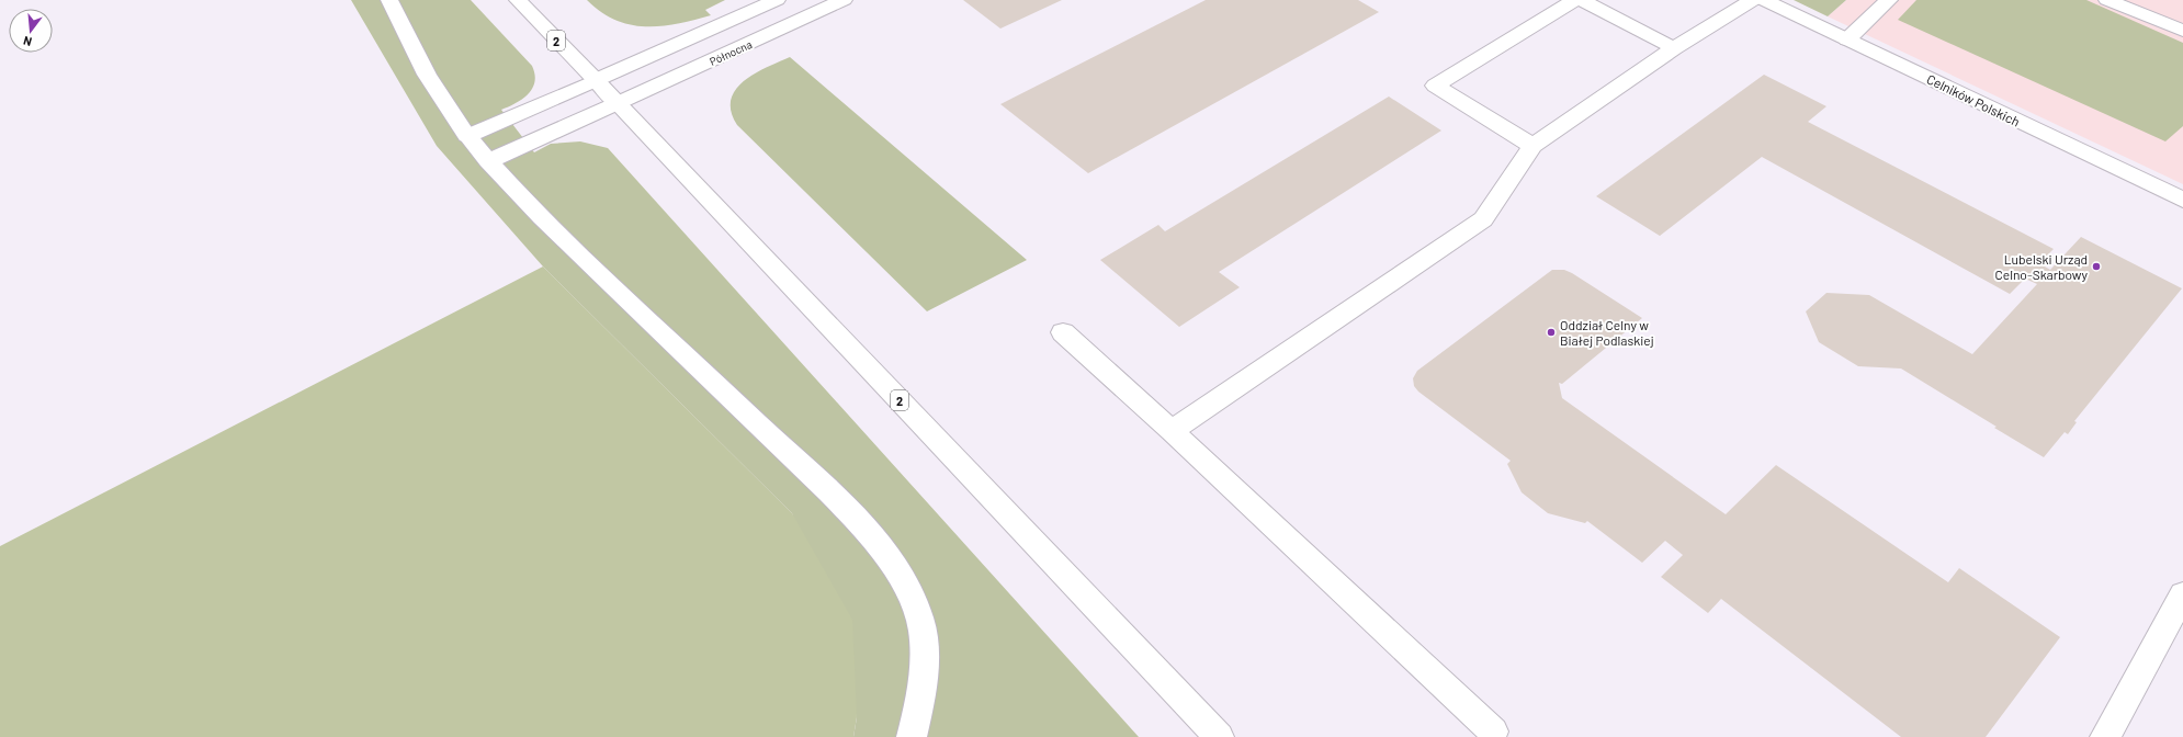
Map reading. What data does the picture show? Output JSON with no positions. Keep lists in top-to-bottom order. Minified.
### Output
{"streets":{"main road":["2","Północna","Celników Polskich"]},"crossings":[["2","Północna"]],"places":["Lubelski Urząd Celno-Skarbowy","Oddział Celny w Białej Podlaskiej"],"north":"bottom"}
